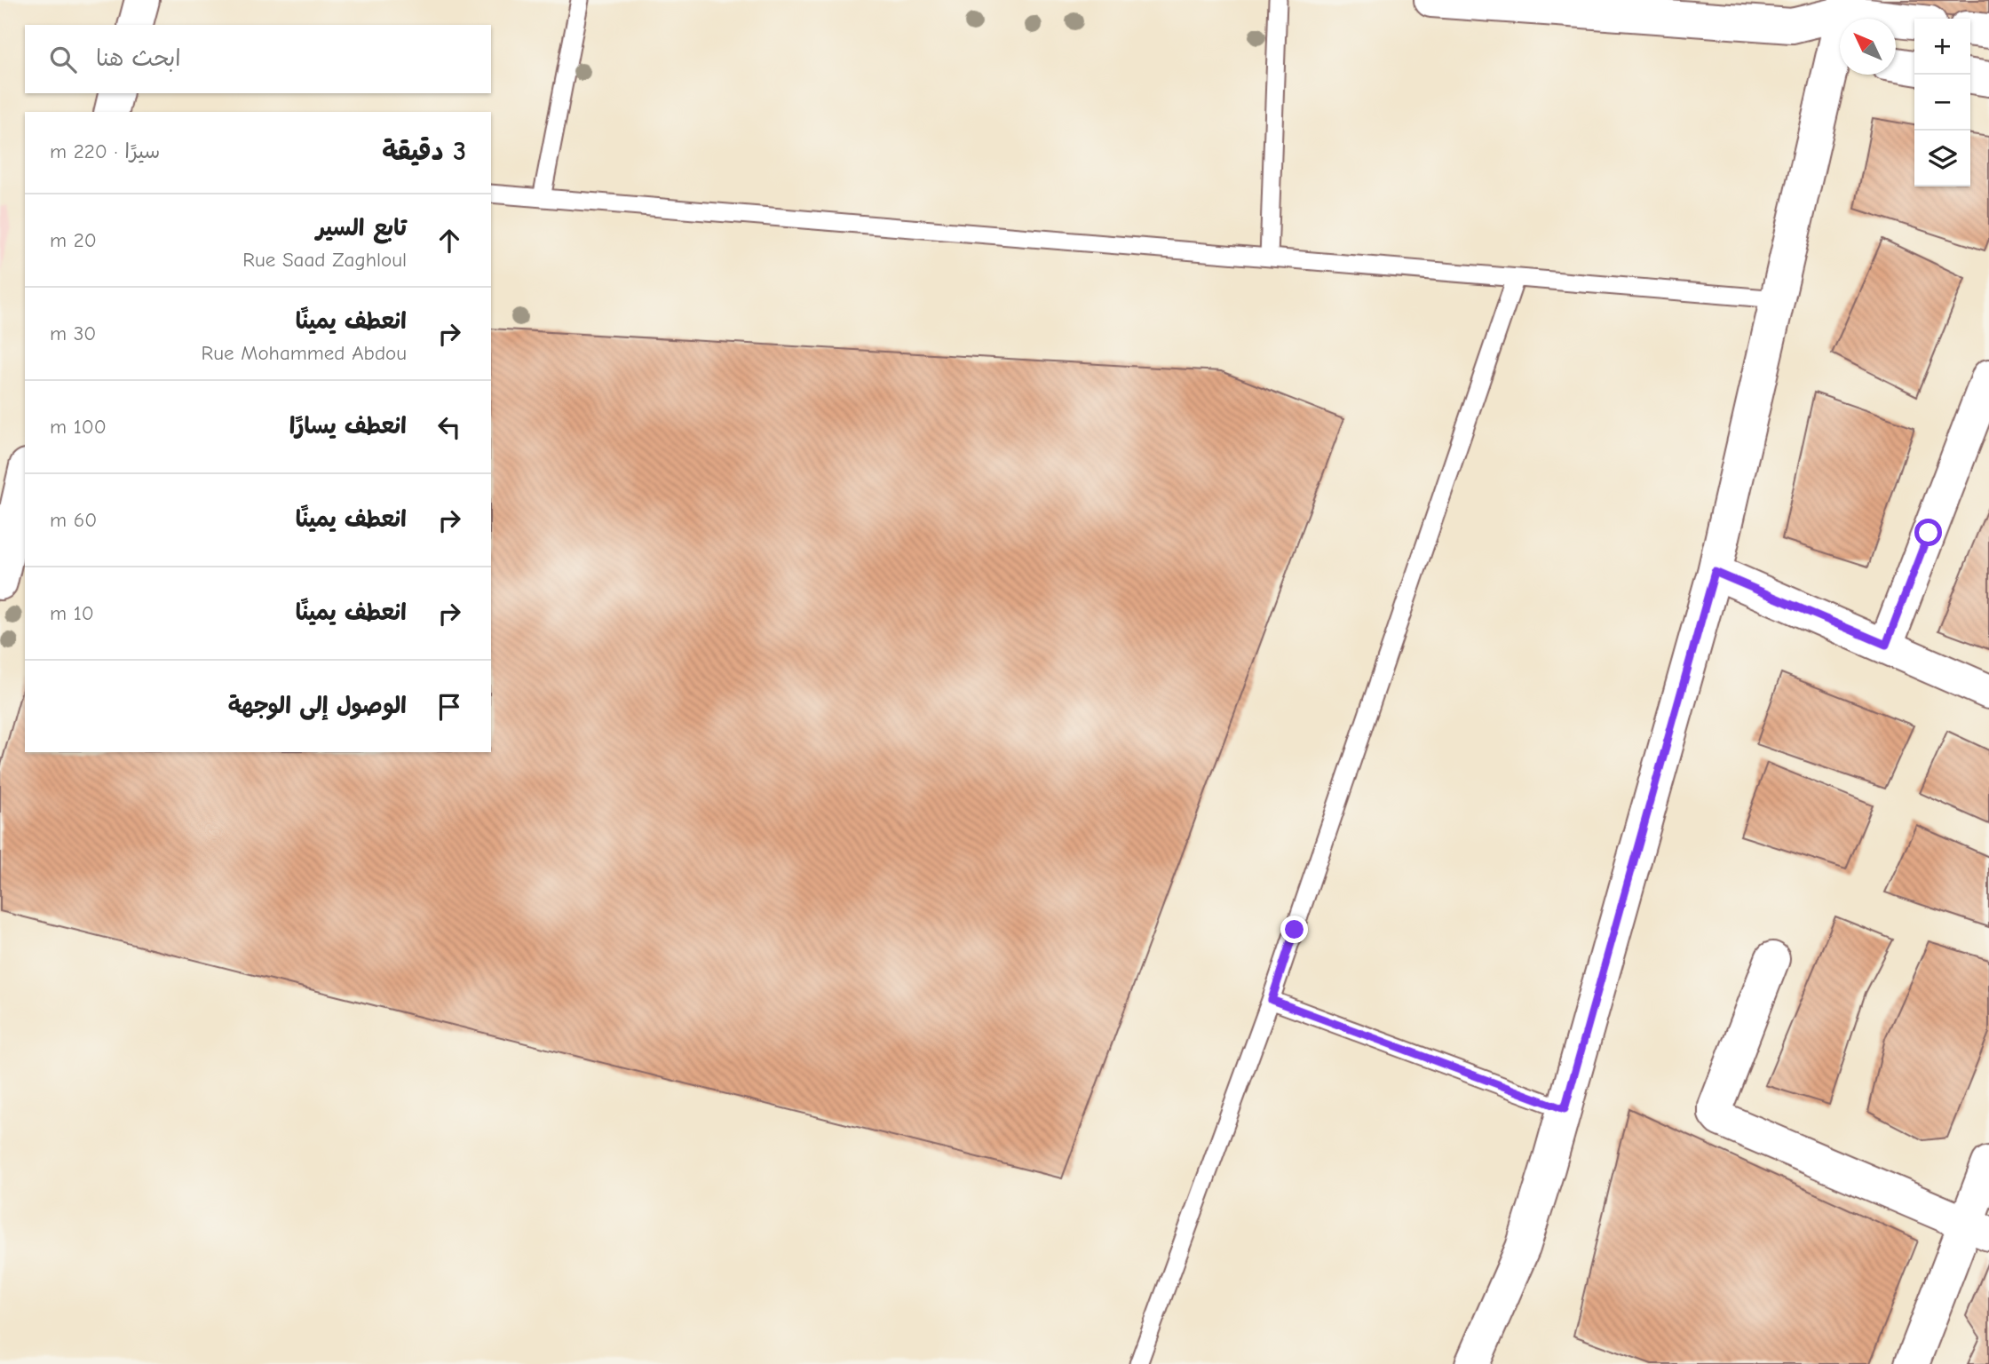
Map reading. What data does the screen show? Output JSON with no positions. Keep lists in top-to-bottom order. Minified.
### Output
{"north":"top left","page":{"map_buttons":["+","−"],"search":"ابحث هنا","heading":["3 دقيقة","سيرًا · 220 m"],"list":[["تابع السير","Rue Saad Zaghloul","20 m"],["انعطف يمينًا","Rue Mohammed Abdou","30 m"],["انعطف يسارًا","100 m"],["انعطف يمينًا","60 m"],["انعطف يمينًا","10 m"],"الوصول إلى الوجهة"]}}
